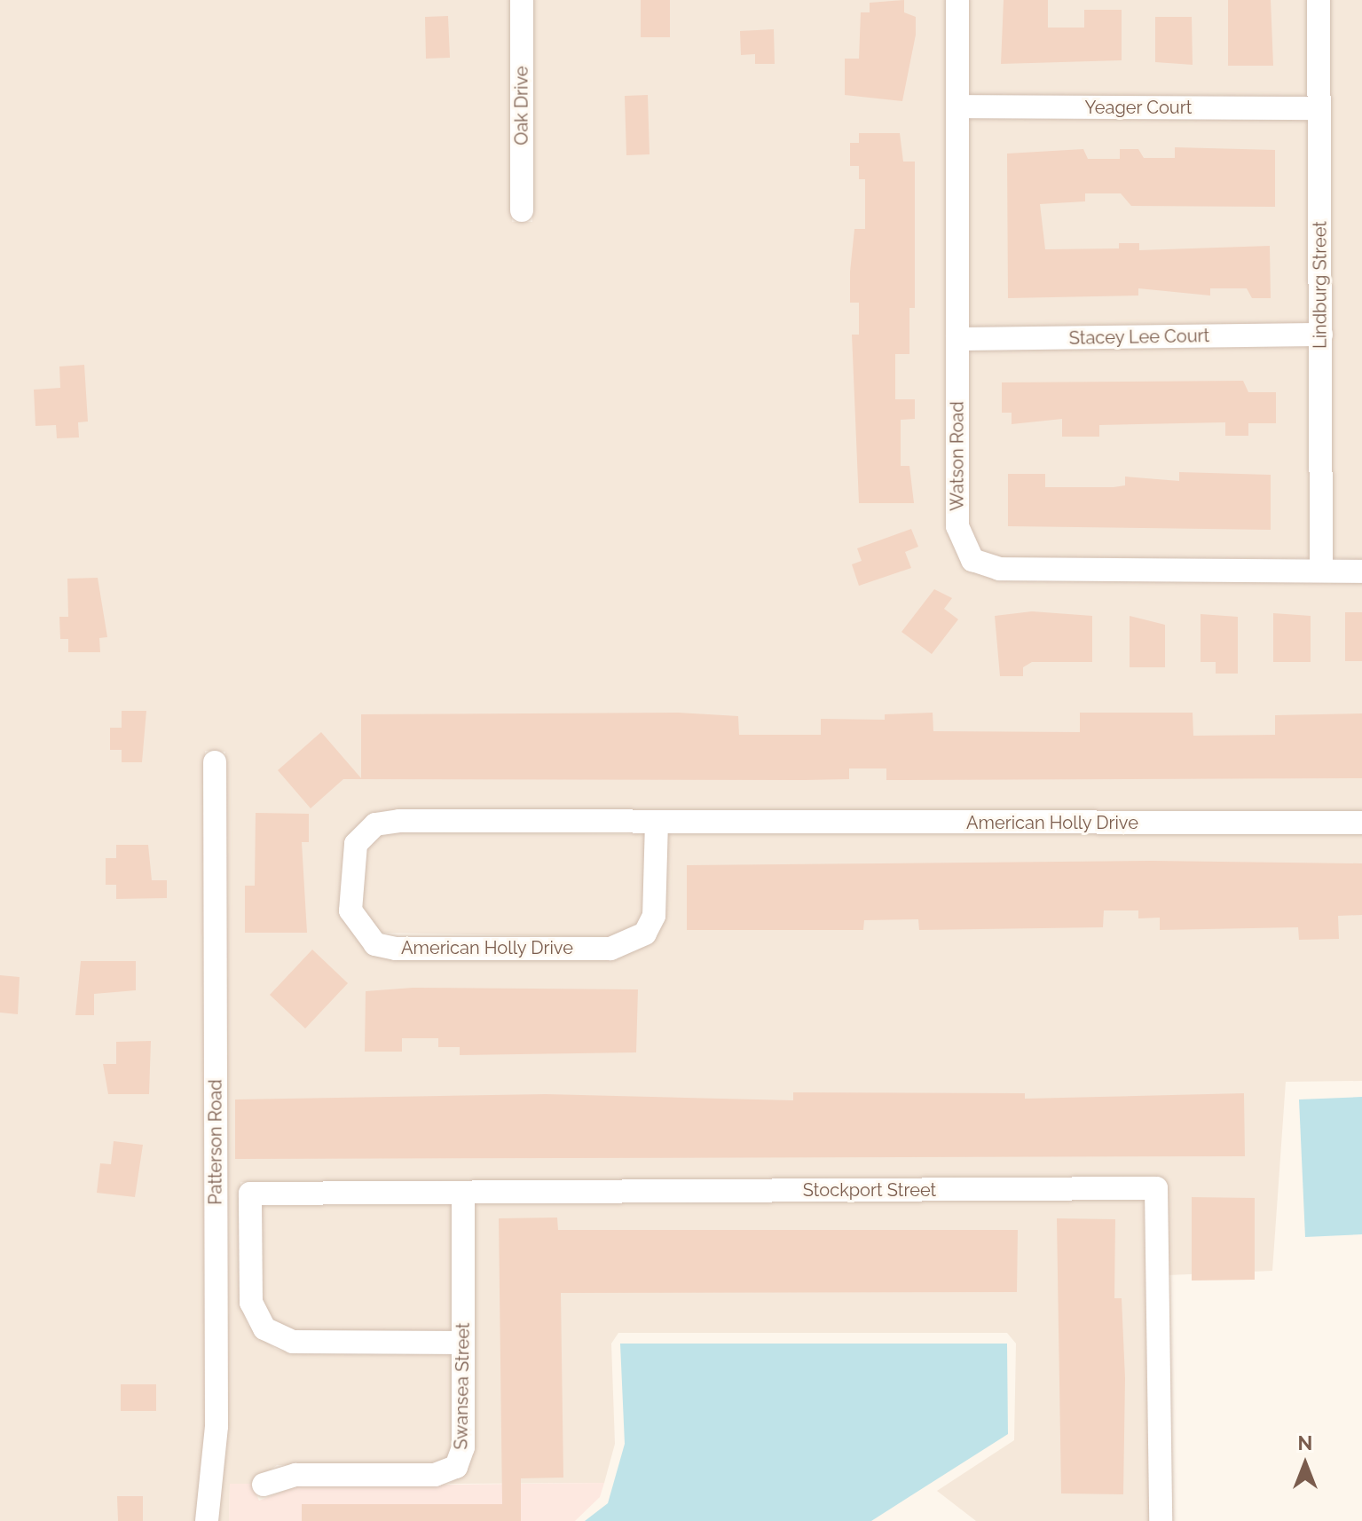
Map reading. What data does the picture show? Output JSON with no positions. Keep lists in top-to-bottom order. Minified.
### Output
{"streets":{"street":["Oak Drive","Yeager Court","Lindburg Street","Stacey Lee Court","Watson Road","American Holly Drive","Patterson Road","Stockport Street","Swansea Street"]},"crossings":[["Yeager Court","Lindburg Street"],["Yeager Court","Watson Road"],["Lindburg Street","Stacey Lee Court"],["Lindburg Street","Watson Road"],["Stacey Lee Court","Watson Road"],["Stockport Street","Swansea Street"]],"north":"top"}
